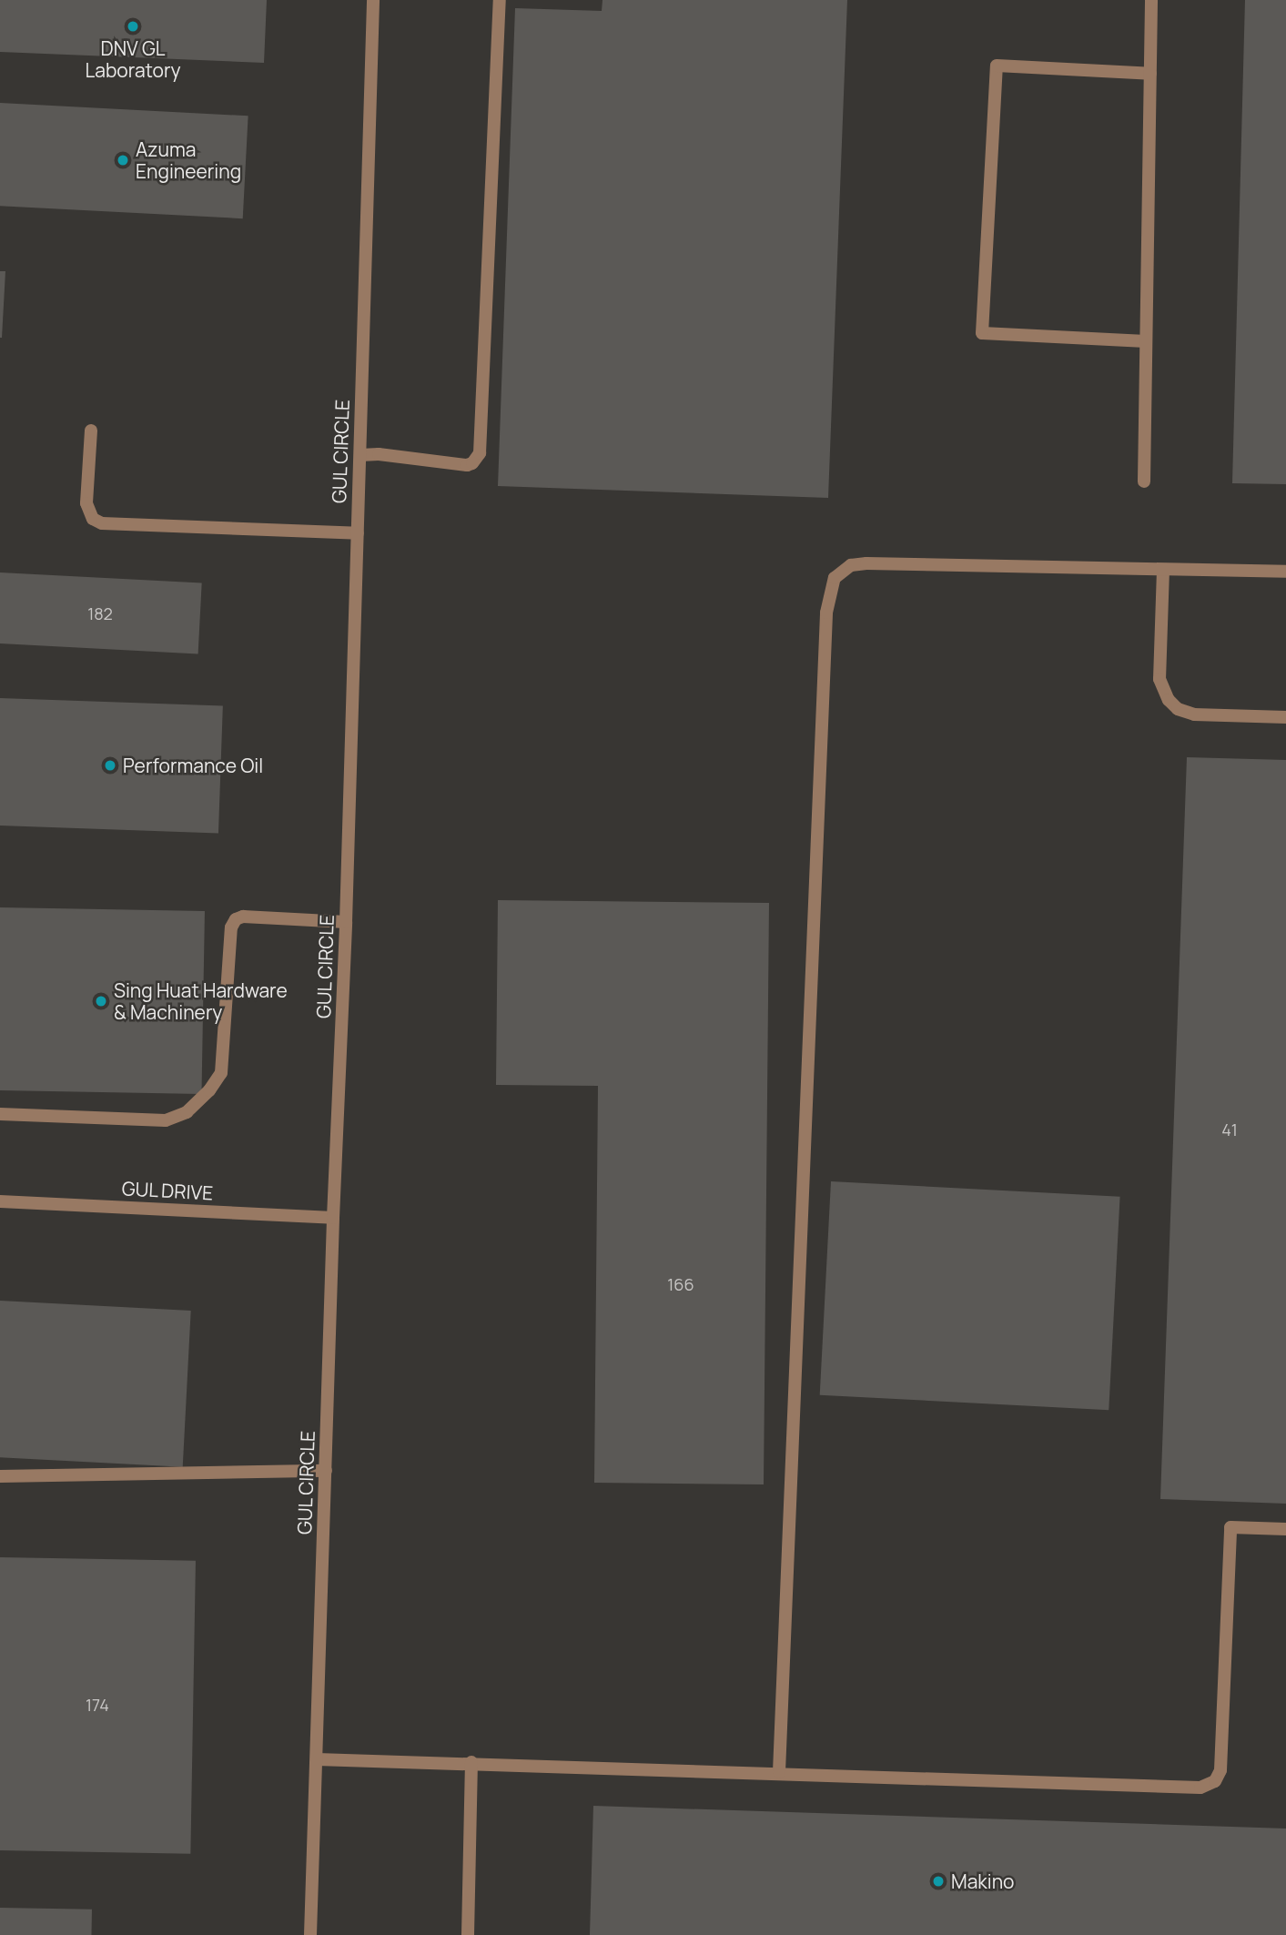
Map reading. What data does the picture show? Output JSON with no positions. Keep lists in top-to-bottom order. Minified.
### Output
{"streets":{"street":["GUL CIRCLE","GUL DRIVE"]},"crossings":[["GUL CIRCLE","GUL DRIVE"]],"places":["DNV GL Laboratory","Azuma Engineering","Performance Oil","Sing Huat Hardware & Machinery","Makino"],"house_numbers":["182","41","166","174"]}
